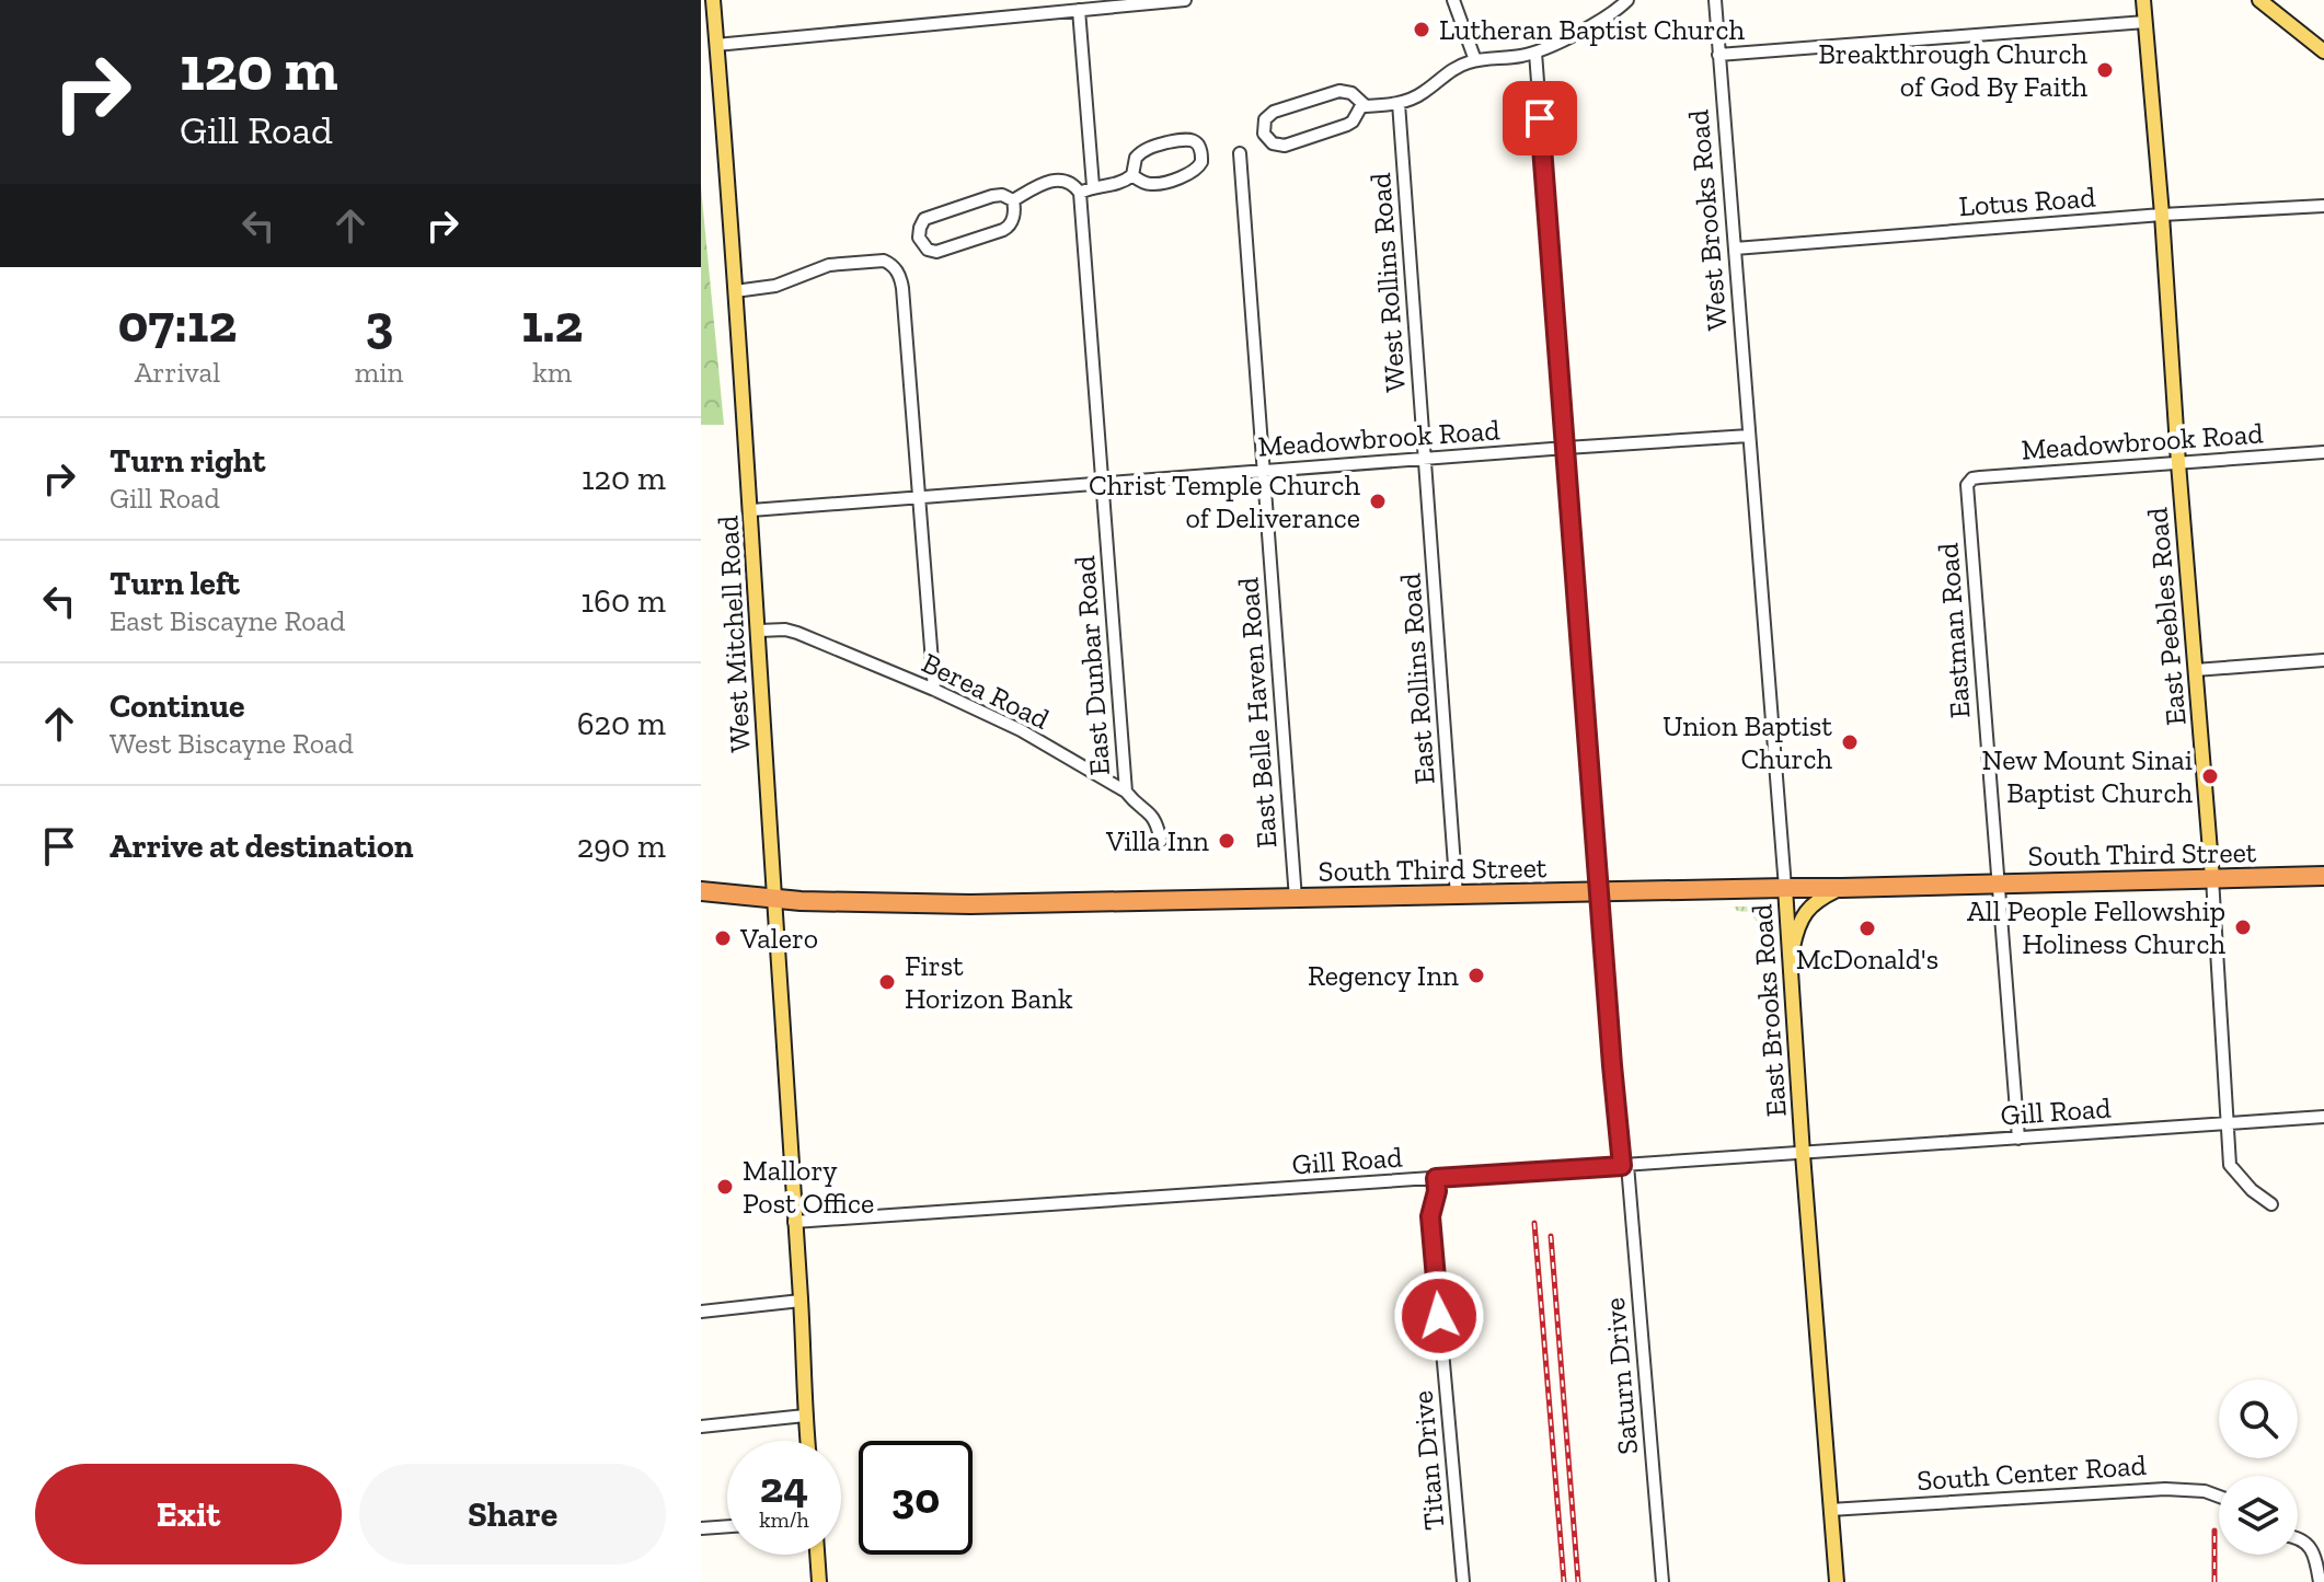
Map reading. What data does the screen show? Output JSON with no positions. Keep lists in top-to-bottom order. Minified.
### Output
{"streets":{"highway":["South Third Street"],"main road":["East Peebles Road","West Mitchell Road","East Brooks Road"],"street":["Lotus Road","West Brooks Road","West Rollins Road","Meadowbrook Road","Eastman Road","East Dunbar Road","East Rollins Road","Berea Road","East Belle Haven Road","Gill Road","Saturn Drive","Titan Drive","South Center Road"]},"crossings":[["Lotus Road","West Brooks Road"],["Lotus Road","East Peebles Road"],["West Brooks Road","Meadowbrook Road"],["West Brooks Road","East Brooks Road"],["West Rollins Road","Meadowbrook Road"],["West Rollins Road","East Rollins Road"],["Meadowbrook Road","East Peebles Road"],["Meadowbrook Road","Eastman Road"],["Meadowbrook Road","West Mitchell Road"],["Meadowbrook Road","East Dunbar Road"],["Meadowbrook Road","East Rollins Road"],["Meadowbrook Road","East Belle Haven Road"],["Meadowbrook Road","East Brooks Road"],["Meadowbrook Road","Saturn Drive"],["East Peebles Road","South Third Street"],["East Peebles Road","Gill Road"],["Eastman Road","South Third Street"],["Eastman Road","Gill Road"],["West Mitchell Road","Berea Road"],["West Mitchell Road","South Third Street"],["West Mitchell Road","Gill Road"],["East Dunbar Road","Berea Road"],["East Rollins Road","South Third Street"],["East Belle Haven Road","South Third Street"],["South Third Street","East Brooks Road"],["South Third Street","Saturn Drive"],["East Brooks Road","Gill Road"],["East Brooks Road","South Center Road"],["Gill Road","Saturn Drive"],["Gill Road","Titan Drive"]],"places":["Lutheran Baptist Church","Breakthrough Church of God By Faith","Christ Temple Church of Deliverance","Union Baptist Church","New Mount Sinai Baptist Church","Villa Inn","All People Fellowship Holiness Church","McDonald's","Valero","Regency Inn","First Horizon Bank","Mallory Post Office"],"page":{"turn":["120 m","Gill Road"],"eta":["07:12","Arrival","3","min","1.2","km"],"list":[{"name":"Turn right","note":"Gill Road","value":"120 m"},{"name":"Turn left","note":"East Biscayne Road","value":"160 m"},{"name":"Continue","note":"West Biscayne Road","value":"620 m"},{"name":"Arrive at destination","value":"290 m"}],"speed":"24 km/h","limit":"30","buttons":["Exit","Share"]}}
